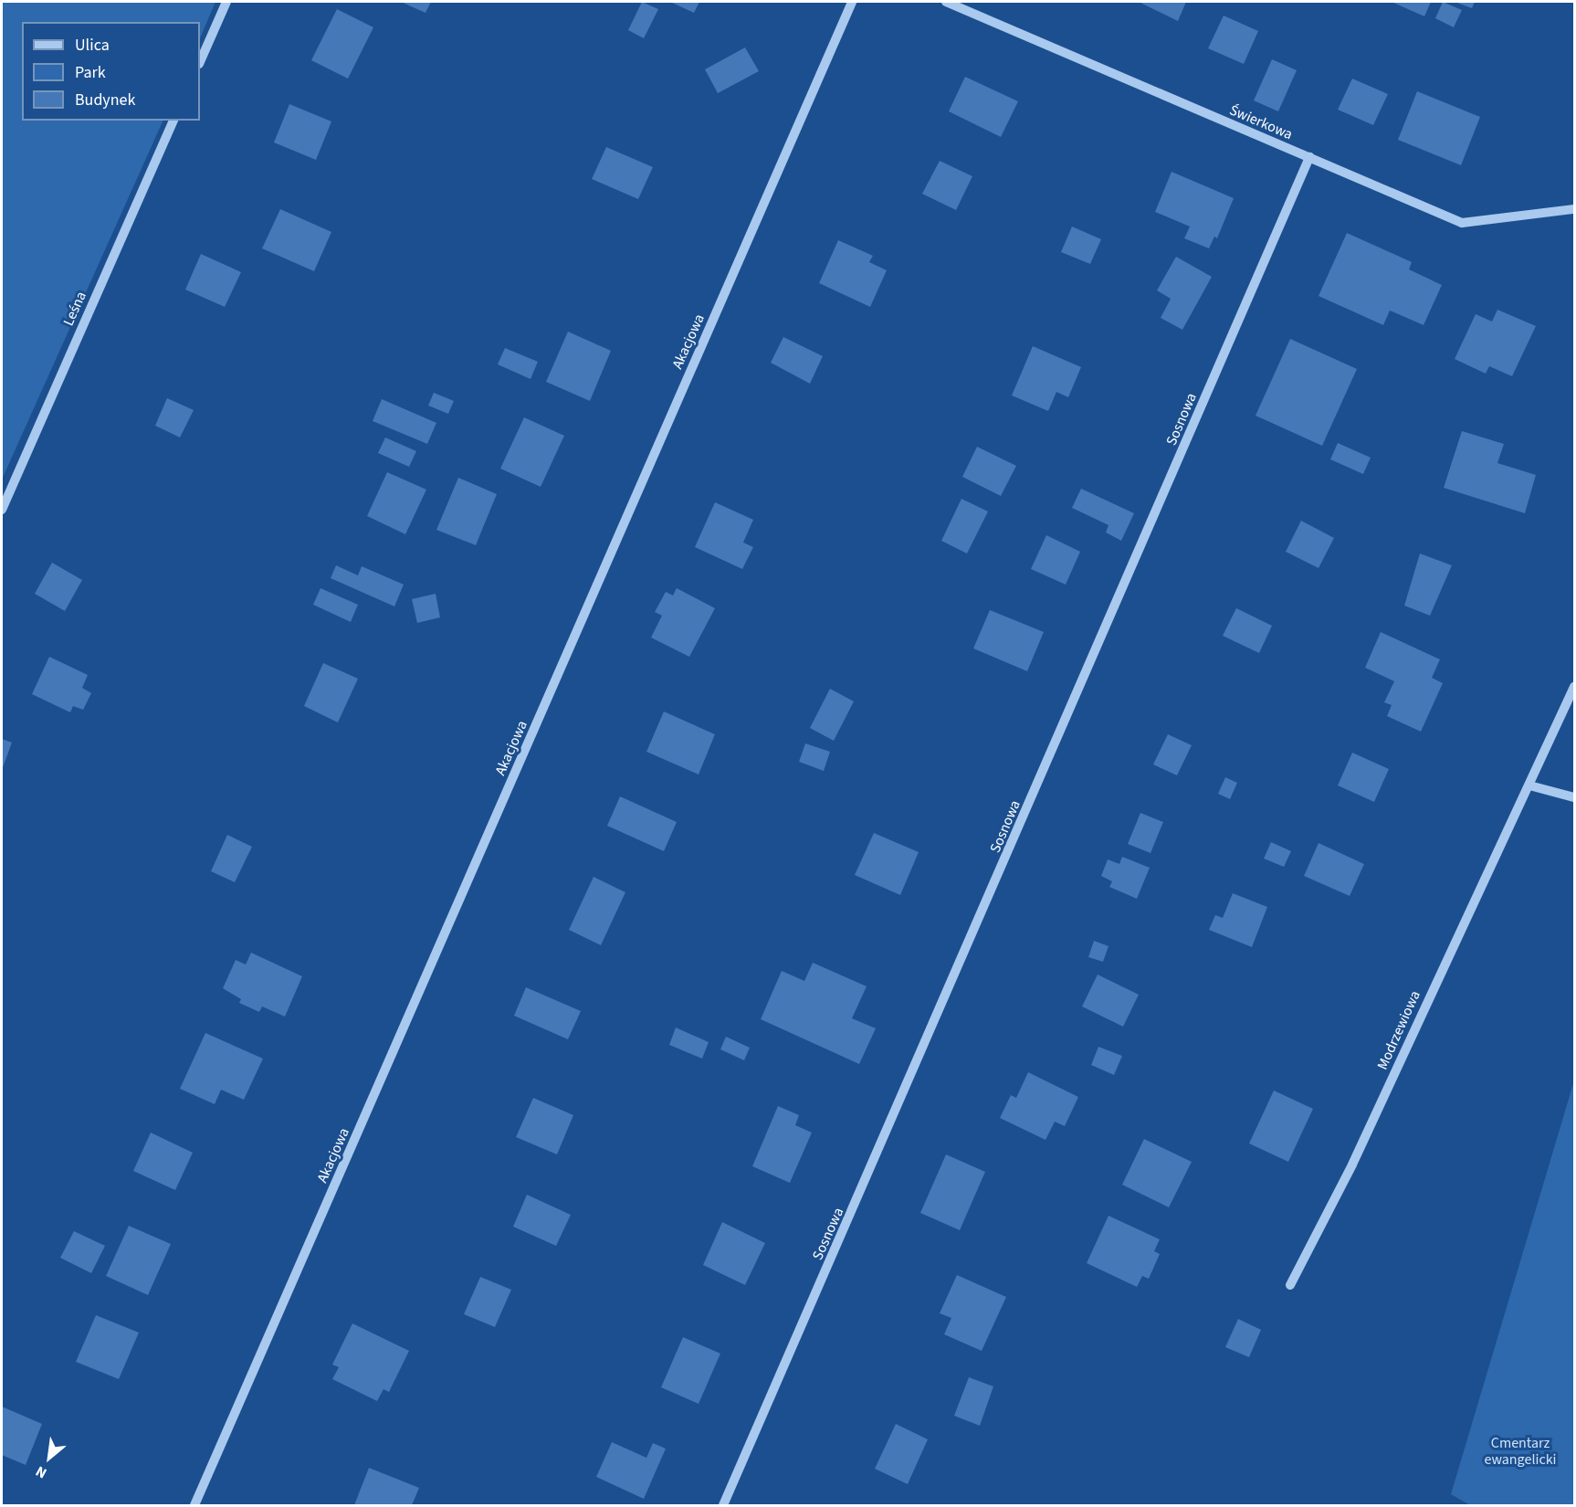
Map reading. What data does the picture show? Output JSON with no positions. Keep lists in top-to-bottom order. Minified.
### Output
{"streets":{"street":["Świerkowa","Leśna","Akacjowa","Sosnowa","Modrzewiowa"]},"crossings":[["Świerkowa","Sosnowa"]],"parks":["Cmentarz ewangelicki"],"legend":["Ulica","Park","Budynek"],"north":"bottom left"}
